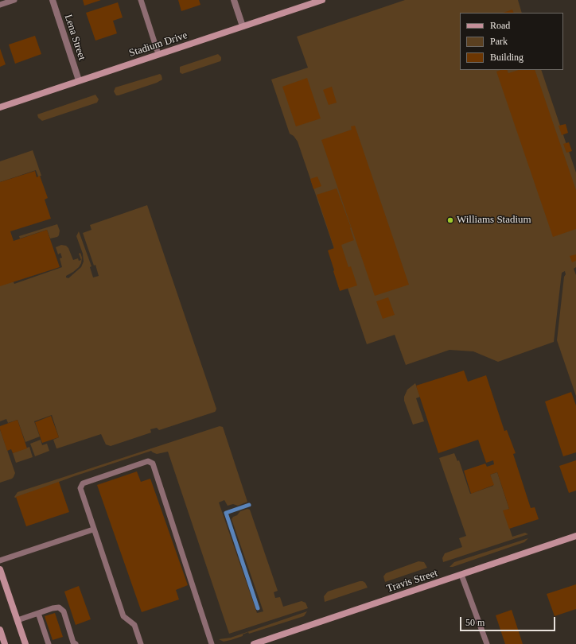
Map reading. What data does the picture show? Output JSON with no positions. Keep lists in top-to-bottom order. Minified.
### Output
{"streets":{"street":["Lena Street","Stadium Drive","Travis Street"]},"crossings":[["Lena Street","Stadium Drive"]],"places":["Williams Stadium"],"legend":["Road","Park","Building"],"scale_bar":"50 m"}
